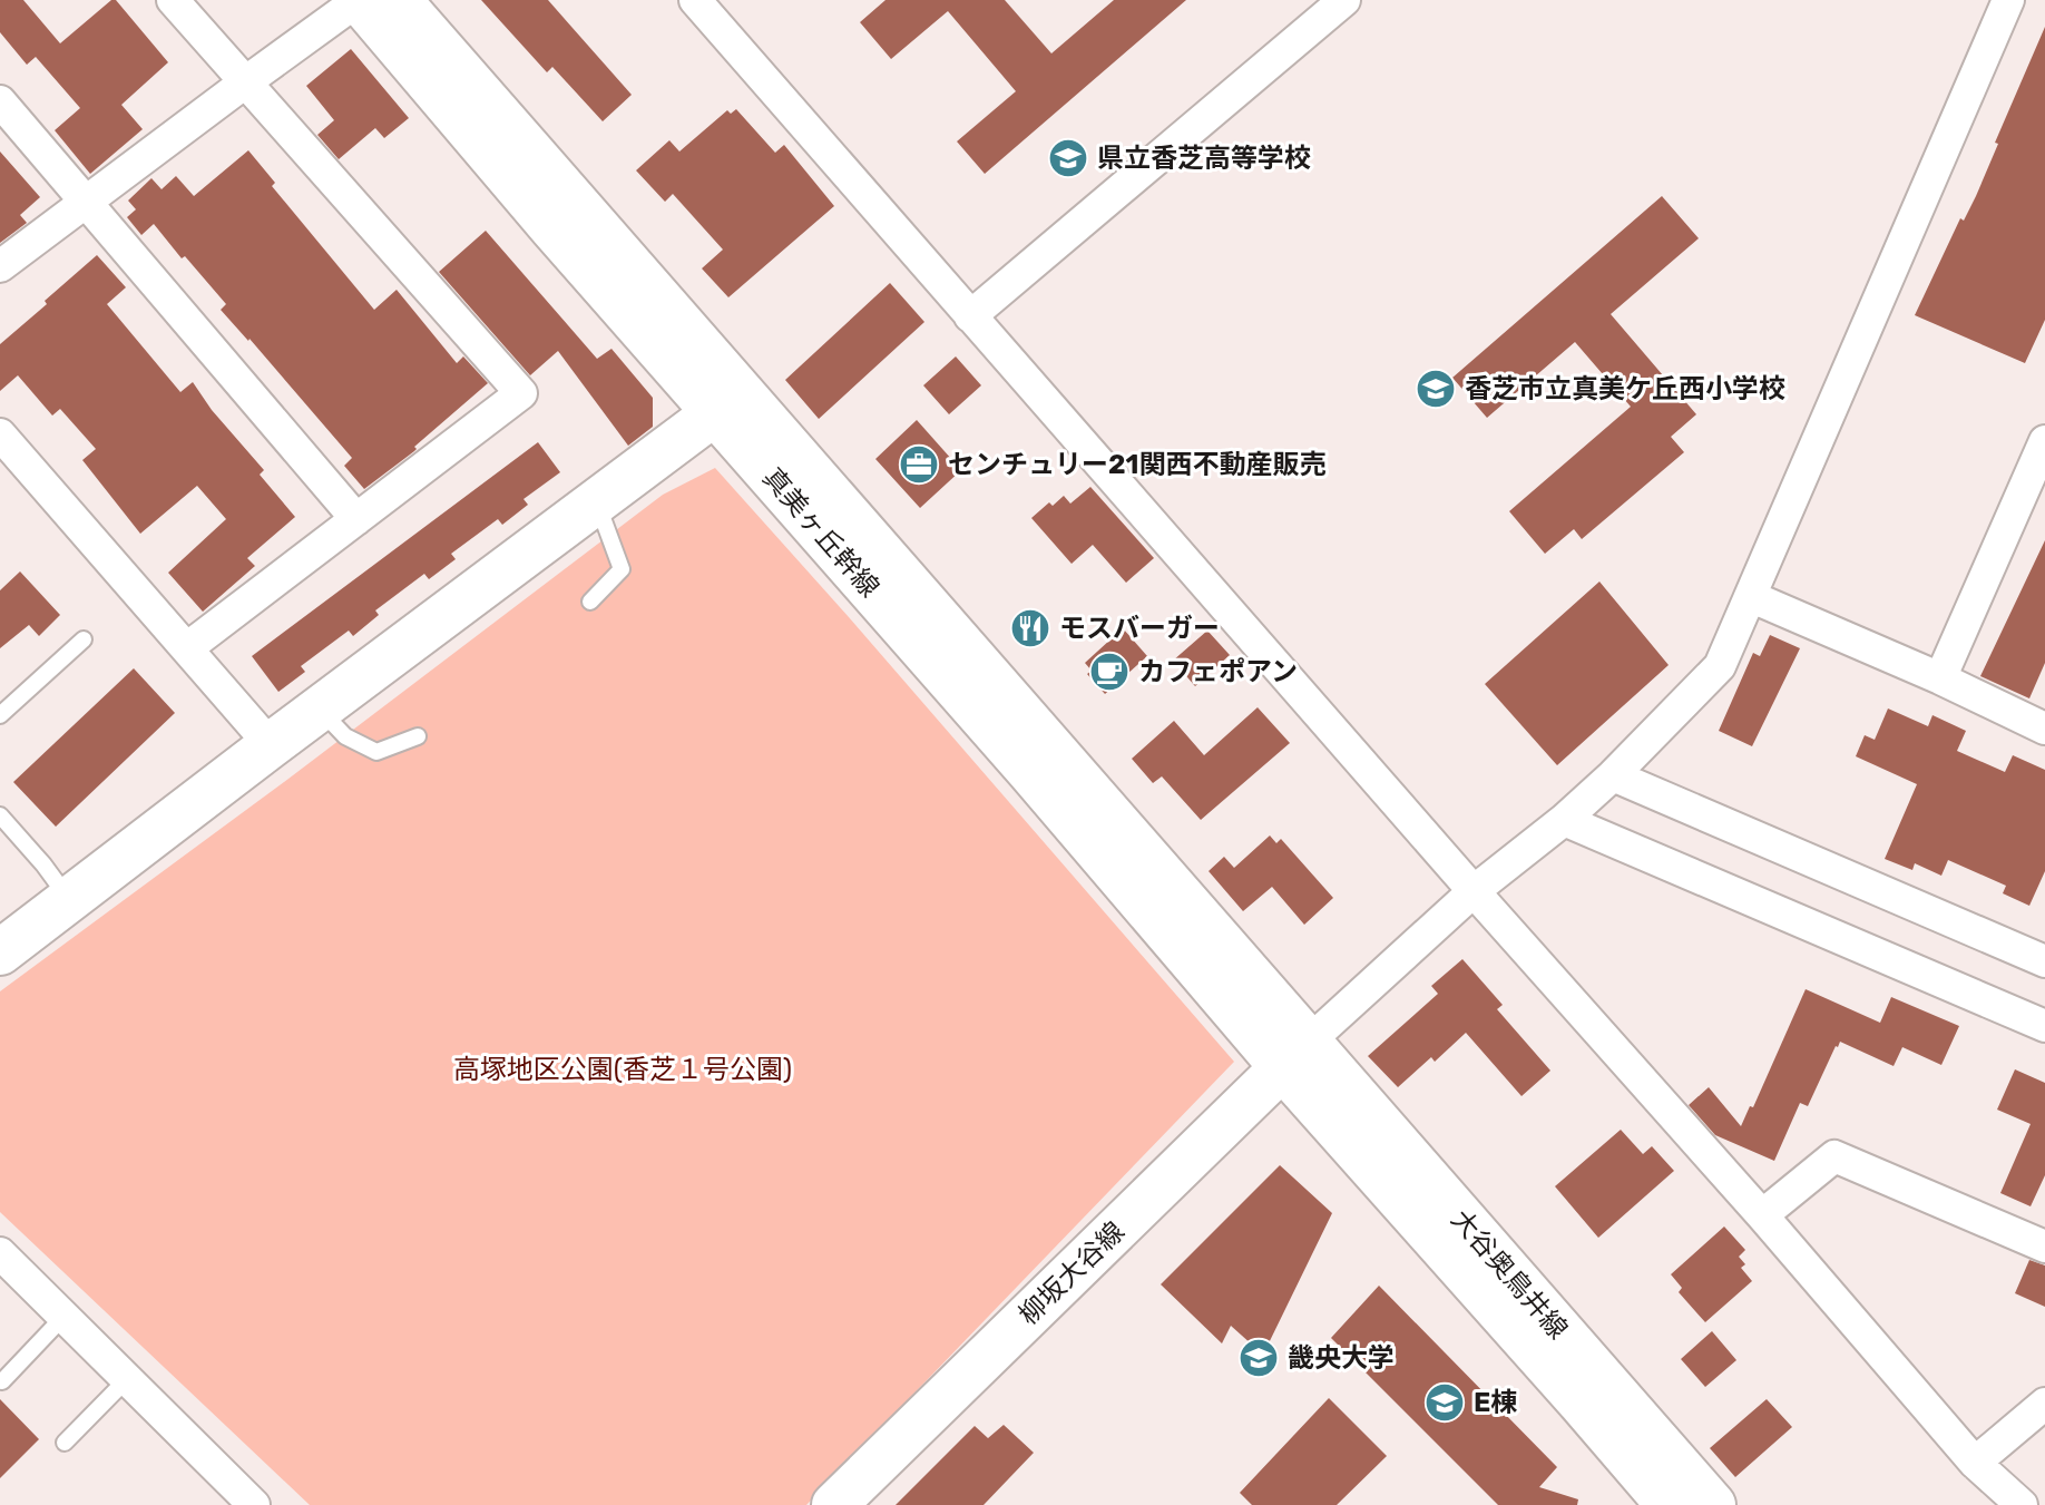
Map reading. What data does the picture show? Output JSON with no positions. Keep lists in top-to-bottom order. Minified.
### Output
{"streets":{"street":["真美ヶ丘幹線","柳坂大谷線","大谷奥鳥井線"]},"crossings":[["真美ヶ丘幹線","柳坂大谷線"],["真美ヶ丘幹線","大谷奥鳥井線"],["柳坂大谷線","大谷奥鳥井線"]],"parks":["高塚地区公園(香芝１号公園)"],"places":{"school or university":["県立香芝高等学校","香芝市立真美ケ丘西小学校","畿央大学","E棟"],"office":["センチュリー21関西不動産販売"],"restaurant":["モスバーガー"],"cafe":["カフェポアン"]}}
